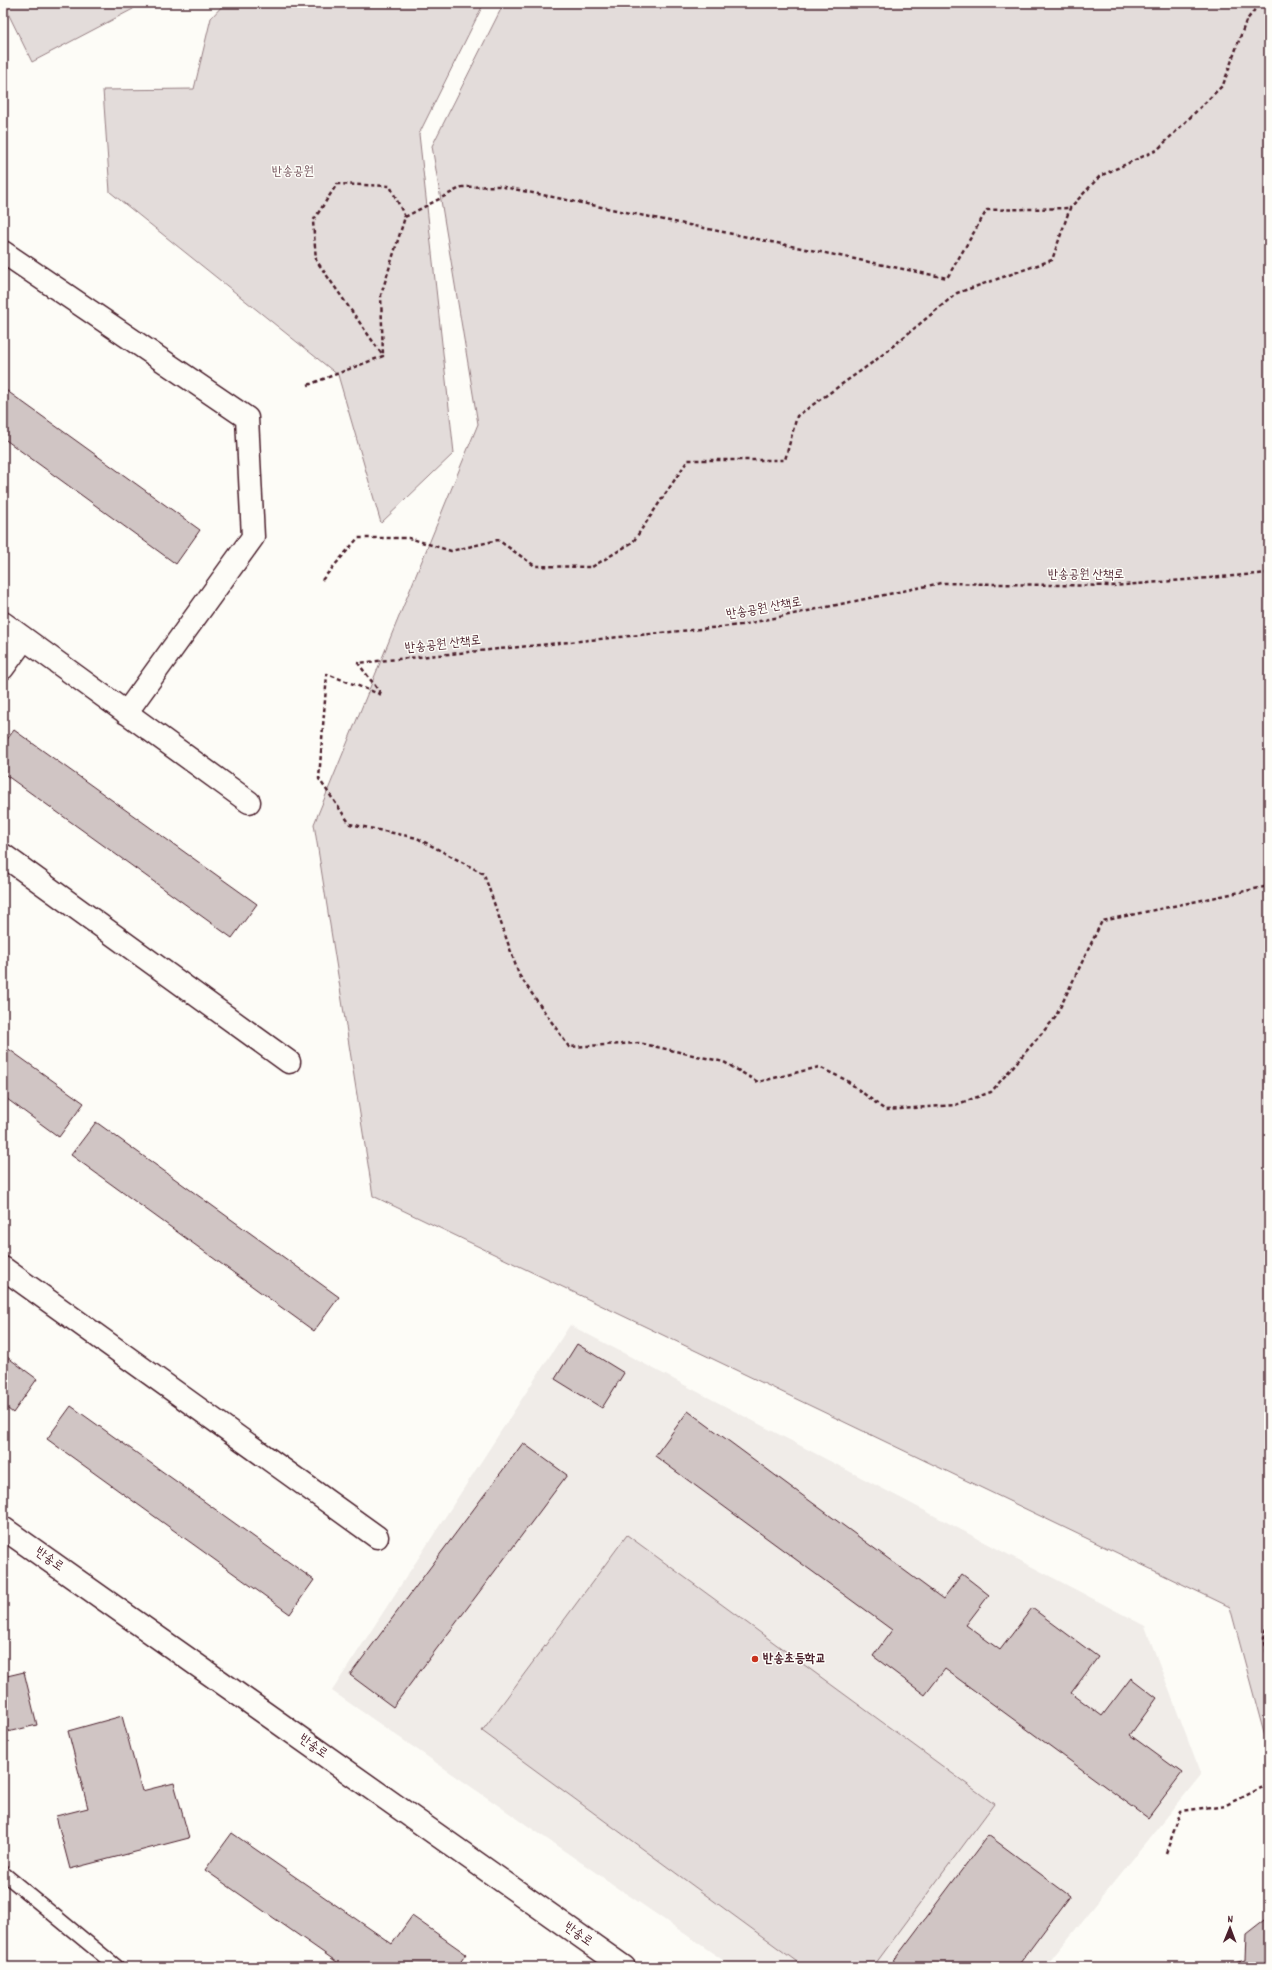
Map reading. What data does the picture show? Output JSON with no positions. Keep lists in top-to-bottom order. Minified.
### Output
{"streets":{"street":["반송로"],"path":["반송공원 산책로"]},"parks":["반송공원"],"places":["반송초등학교"],"north":"top"}
